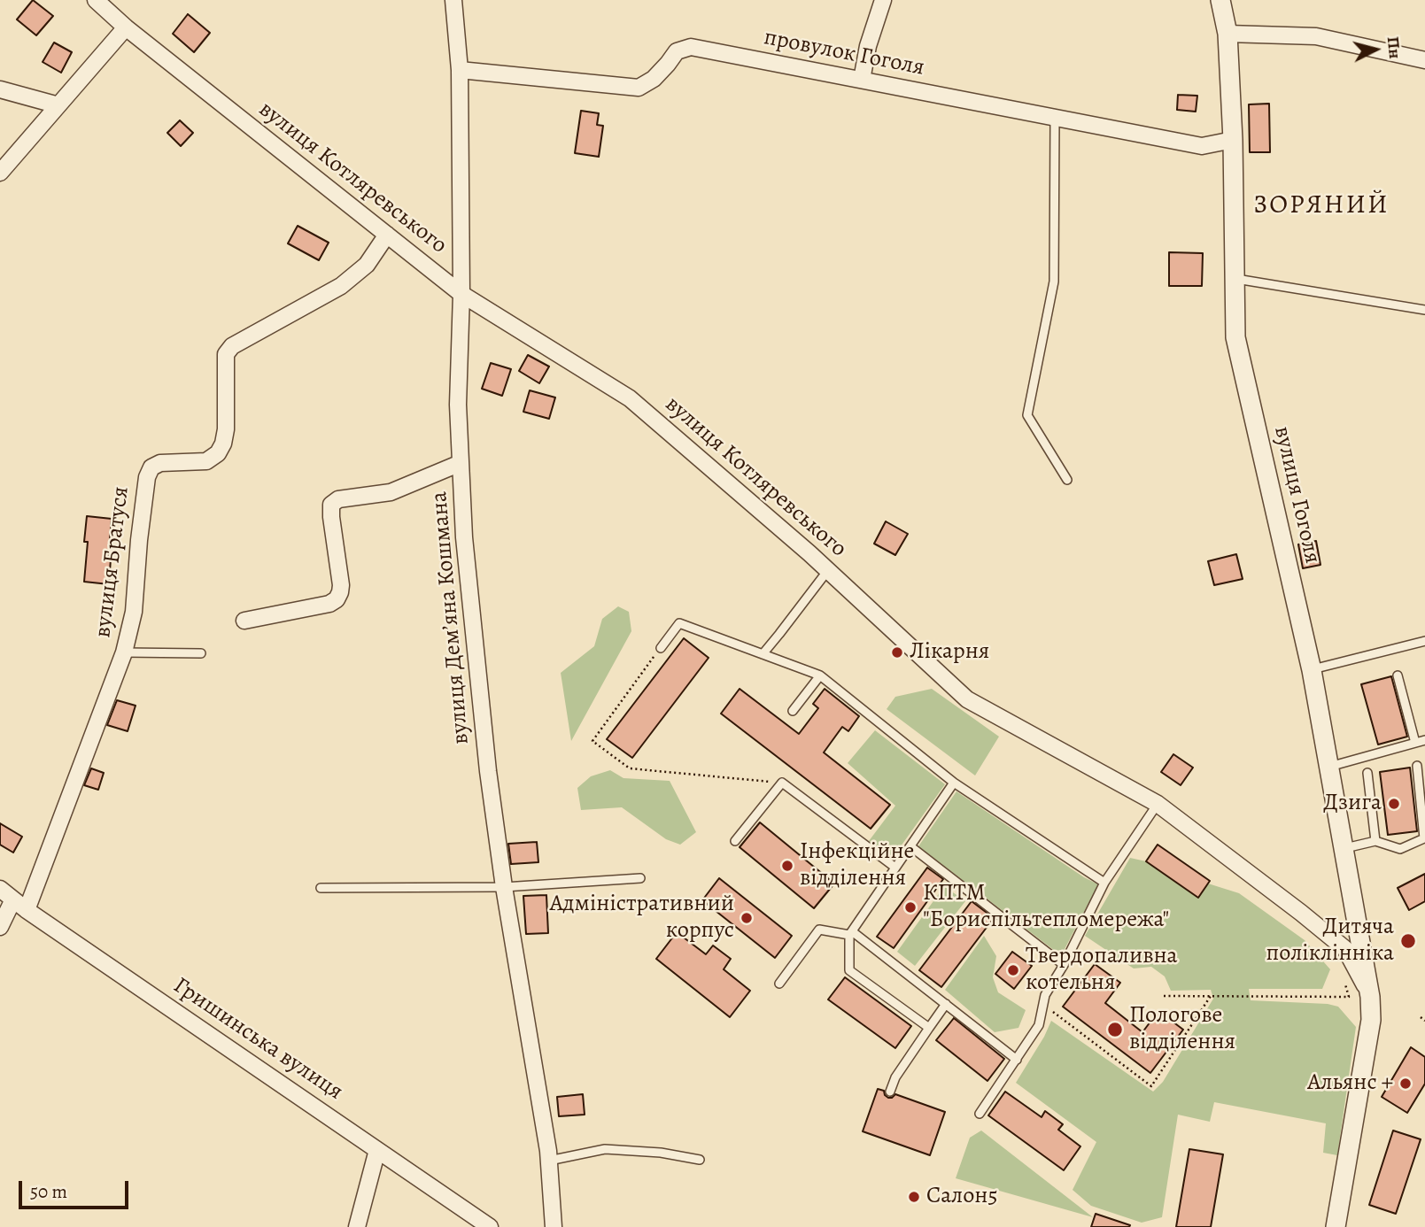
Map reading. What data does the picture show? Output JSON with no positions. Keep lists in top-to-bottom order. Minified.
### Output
{"streets":{"street":["провулок Гоголя","вулиця Котляревського","вулиця Гоголя","вулиця Братуся","вулиця Демʼяна Кошмана","Гришинська вулиця"]},"crossings":[["провулок Гоголя","вулиця Гоголя"],["провулок Гоголя","вулиця Демʼяна Кошмана"],["вулиця Котляревського","вулиця Гоголя"],["вулиця Котляревського","вулиця Братуся"],["вулиця Котляревського","вулиця Демʼяна Кошмана"],["вулиця Братуся","Гришинська вулиця"]],"districts":["ЗОРЯНИЙ"],"places":["Лікарня","Дзига","Інфекційне відділення","КПТМ \"Бориспільтепломережа\"","Адміністративний корпус","Дитяча поліклінніка","Твердопаливна котельня","Пологове відділення","Альянс +","Салон5"],"scale_bar":"50 m","north":"right"}
